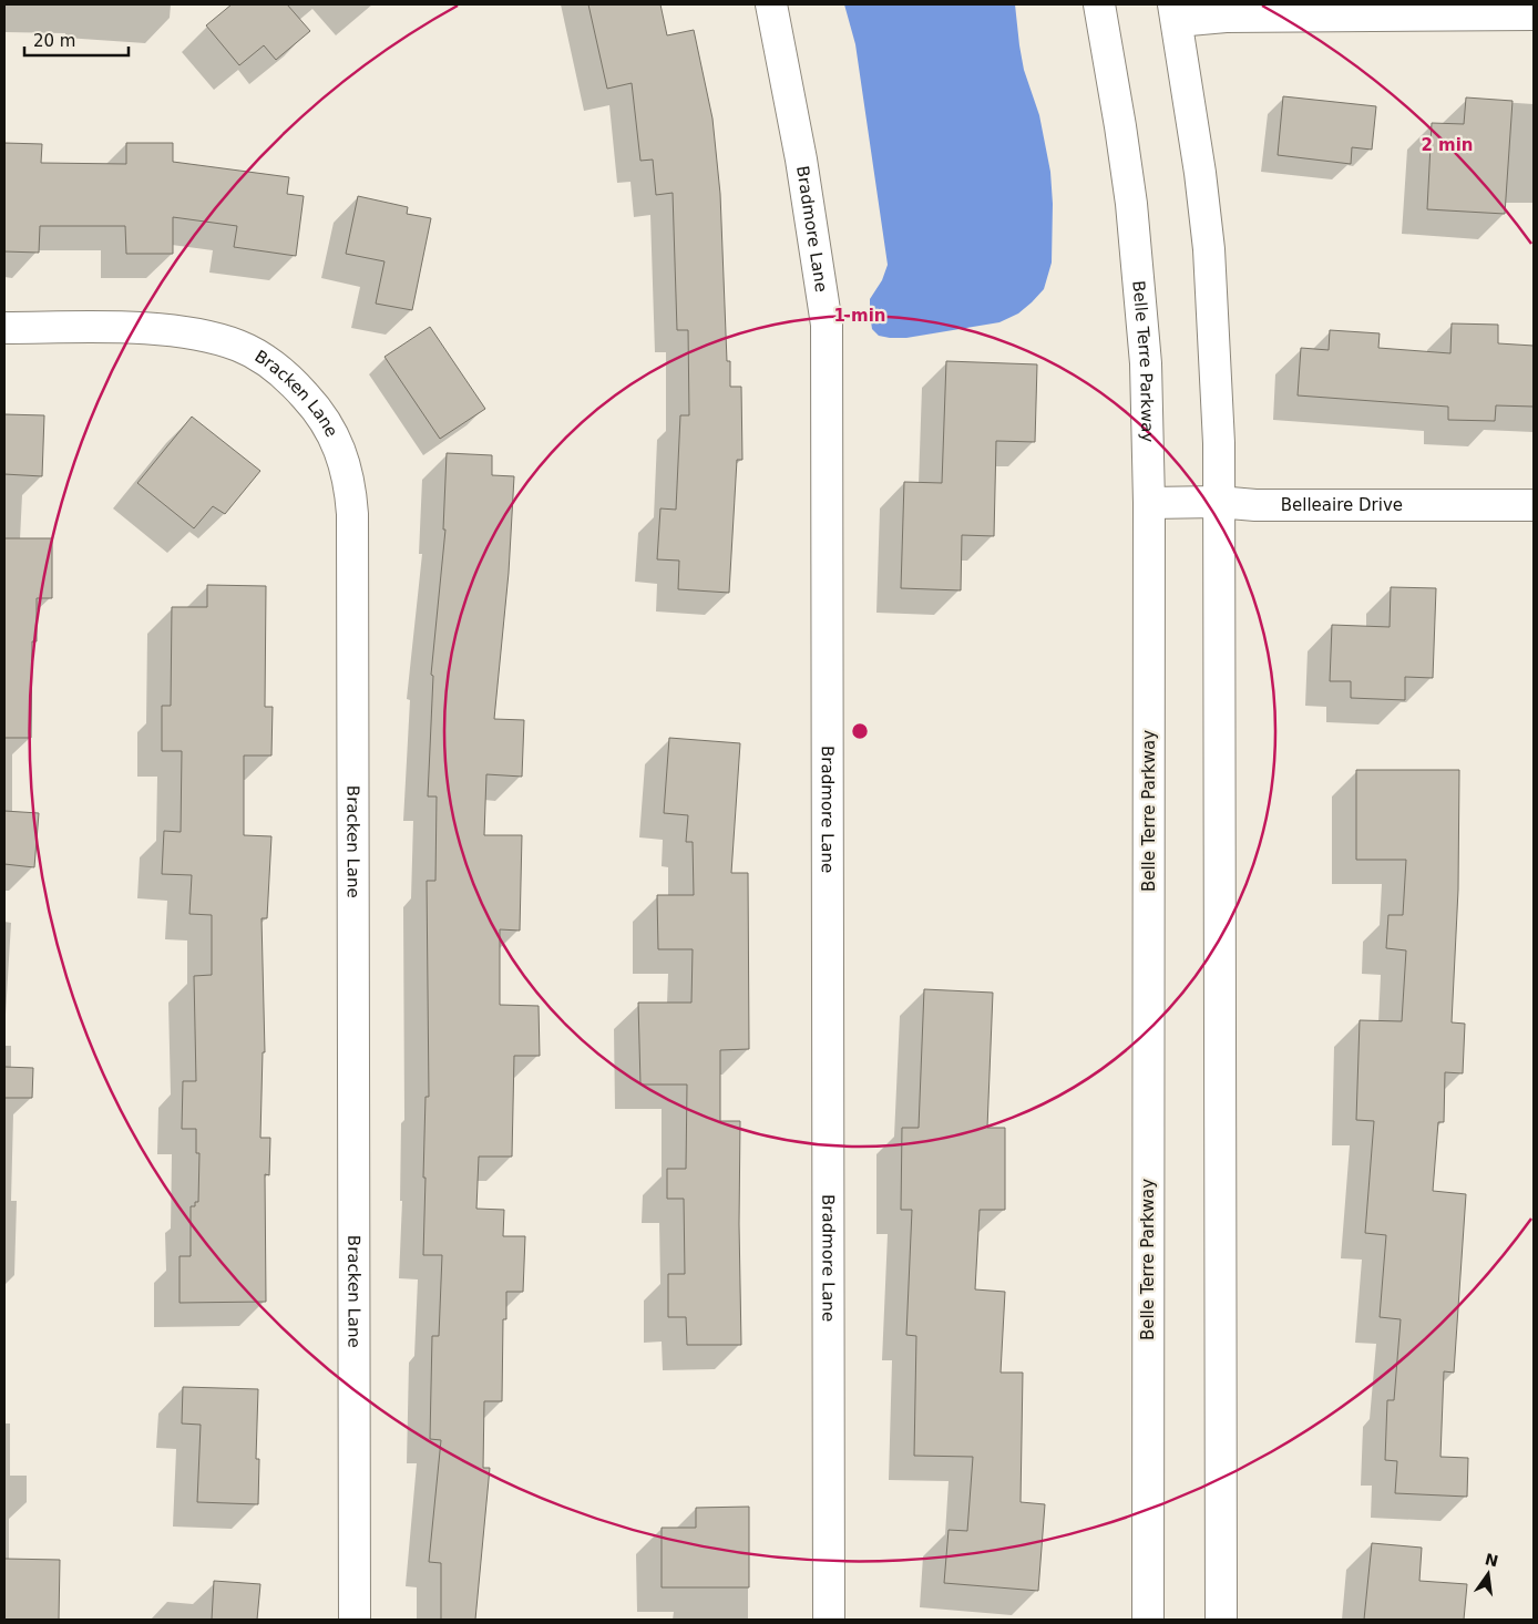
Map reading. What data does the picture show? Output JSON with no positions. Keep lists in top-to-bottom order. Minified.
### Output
{"streets":{"street":["Bradmore Lane","Belle Terre Parkway","Bracken Lane","Belleaire Drive"]},"crossings":[["Belle Terre Parkway","Belleaire Drive"]],"scale_bar":"20 m","north":"top","rings":["2 min","1 min"]}
